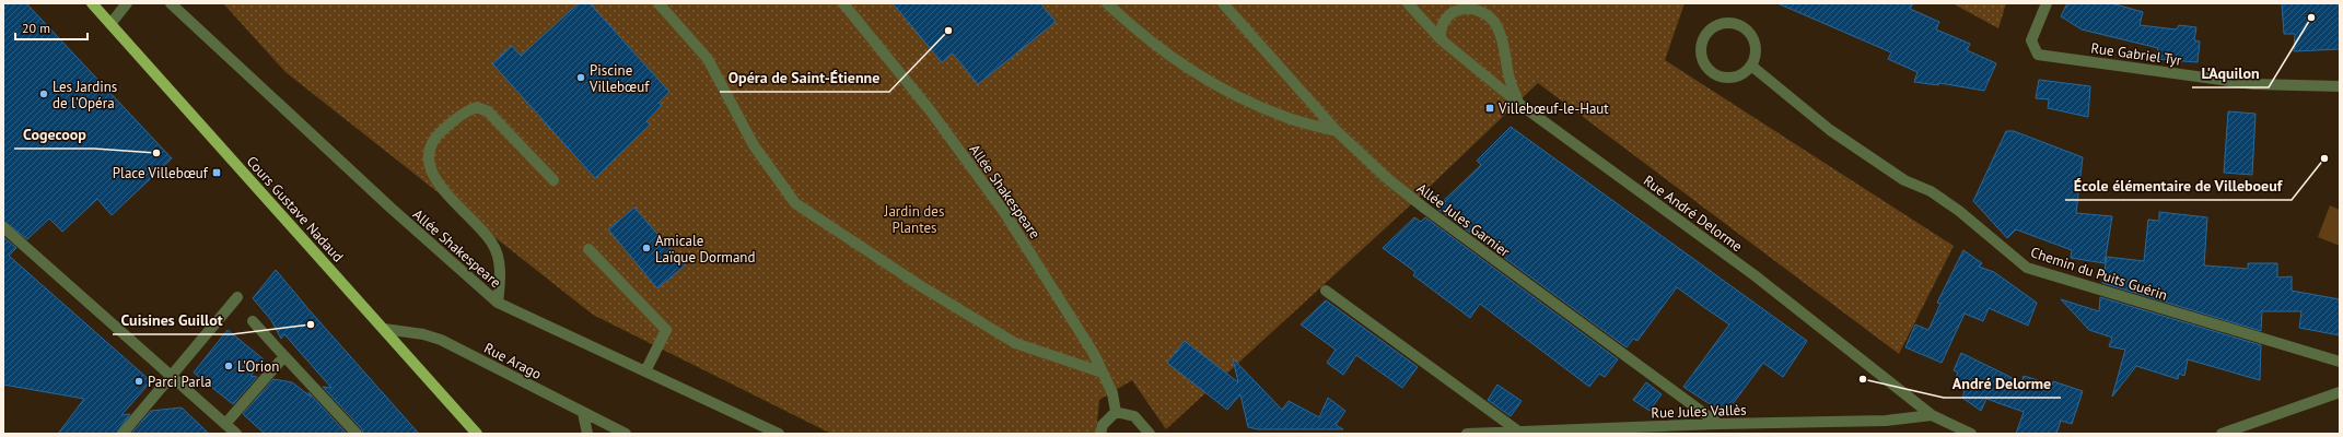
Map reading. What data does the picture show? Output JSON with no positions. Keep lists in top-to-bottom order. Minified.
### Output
{"streets":{"main road":["Cours Gustave Nadaud"],"street":["Rue Gabriel Tyr","Allée Shakespeare","Rue André Delorme","Allée Jules Garnier","Chemin du Puits Guérin","Rue Arago","Rue Jules Vallès"]},"crossings":[["Cours Gustave Nadaud","Rue Arago"],["Rue André Delorme","Rue Jules Vallès"],["Allée Jules Garnier","Rue Jules Vallès"]],"parks":["Jardin des Plantes"],"places":{"other":["L'Aquilon","Opéra de Saint-Étienne","Piscine Villebœuf","Les Jardins de l'Opéra","Cogecoop","École élémentaire de Villeboeuf","Amicale Laïque Dormand","Cuisines Guillot","L'Orion","André Delorme","Parci Parla"],"transit":["Villebœuf-le-Haut","Place Villebœuf"]},"scale_bar":"20 m"}
